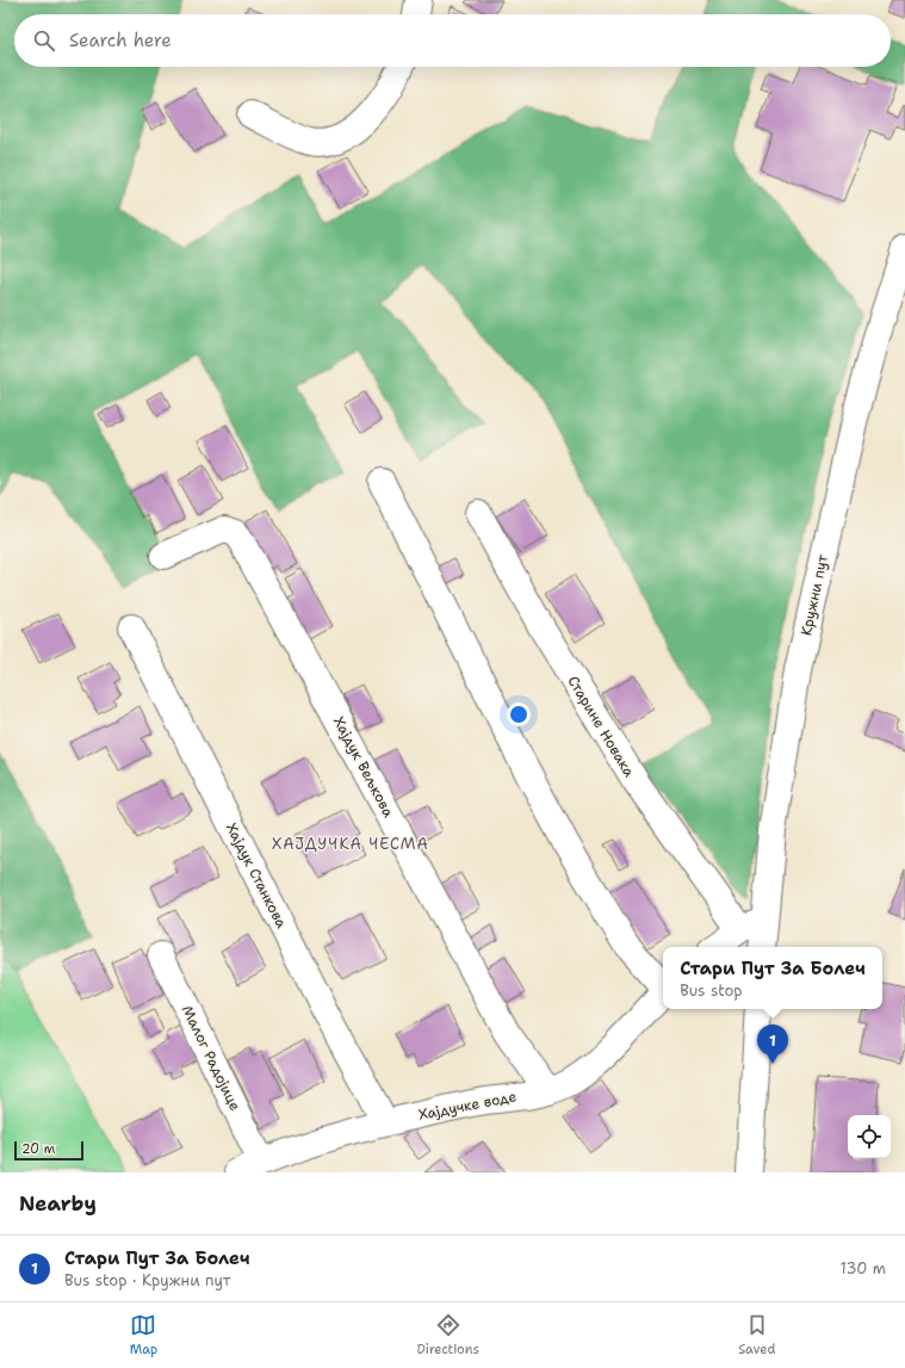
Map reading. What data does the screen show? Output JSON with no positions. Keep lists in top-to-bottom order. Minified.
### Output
{"streets":{"street":["Кружни пут","Старине Новака","Хајдук Вељкова","Хајдук Станкова","Малог Радојице","Хајдучке воде"]},"crossings":[["Кружни пут","Старине Новака"],["Хајдук Вељкова","Хајдучке воде"],["Хајдук Станкова","Хајдучке воде"],["Малог Радојице","Хајдучке воде"]],"districts":["ХАЈДУЧКА ЧЕСМА"],"scale_bar":"20 m","page":{"search":"Search here","popup":["Стари Пут За Болеч","Bus stop"],"pins":"1","scale":"20 m","heading":"Nearby","list":[{"mark":"1","name":"Стари Пут За Болеч","note":"Bus stop · Кружни пут","value":"130 m"}],"nav":["Map","Directions","Saved"]}}
